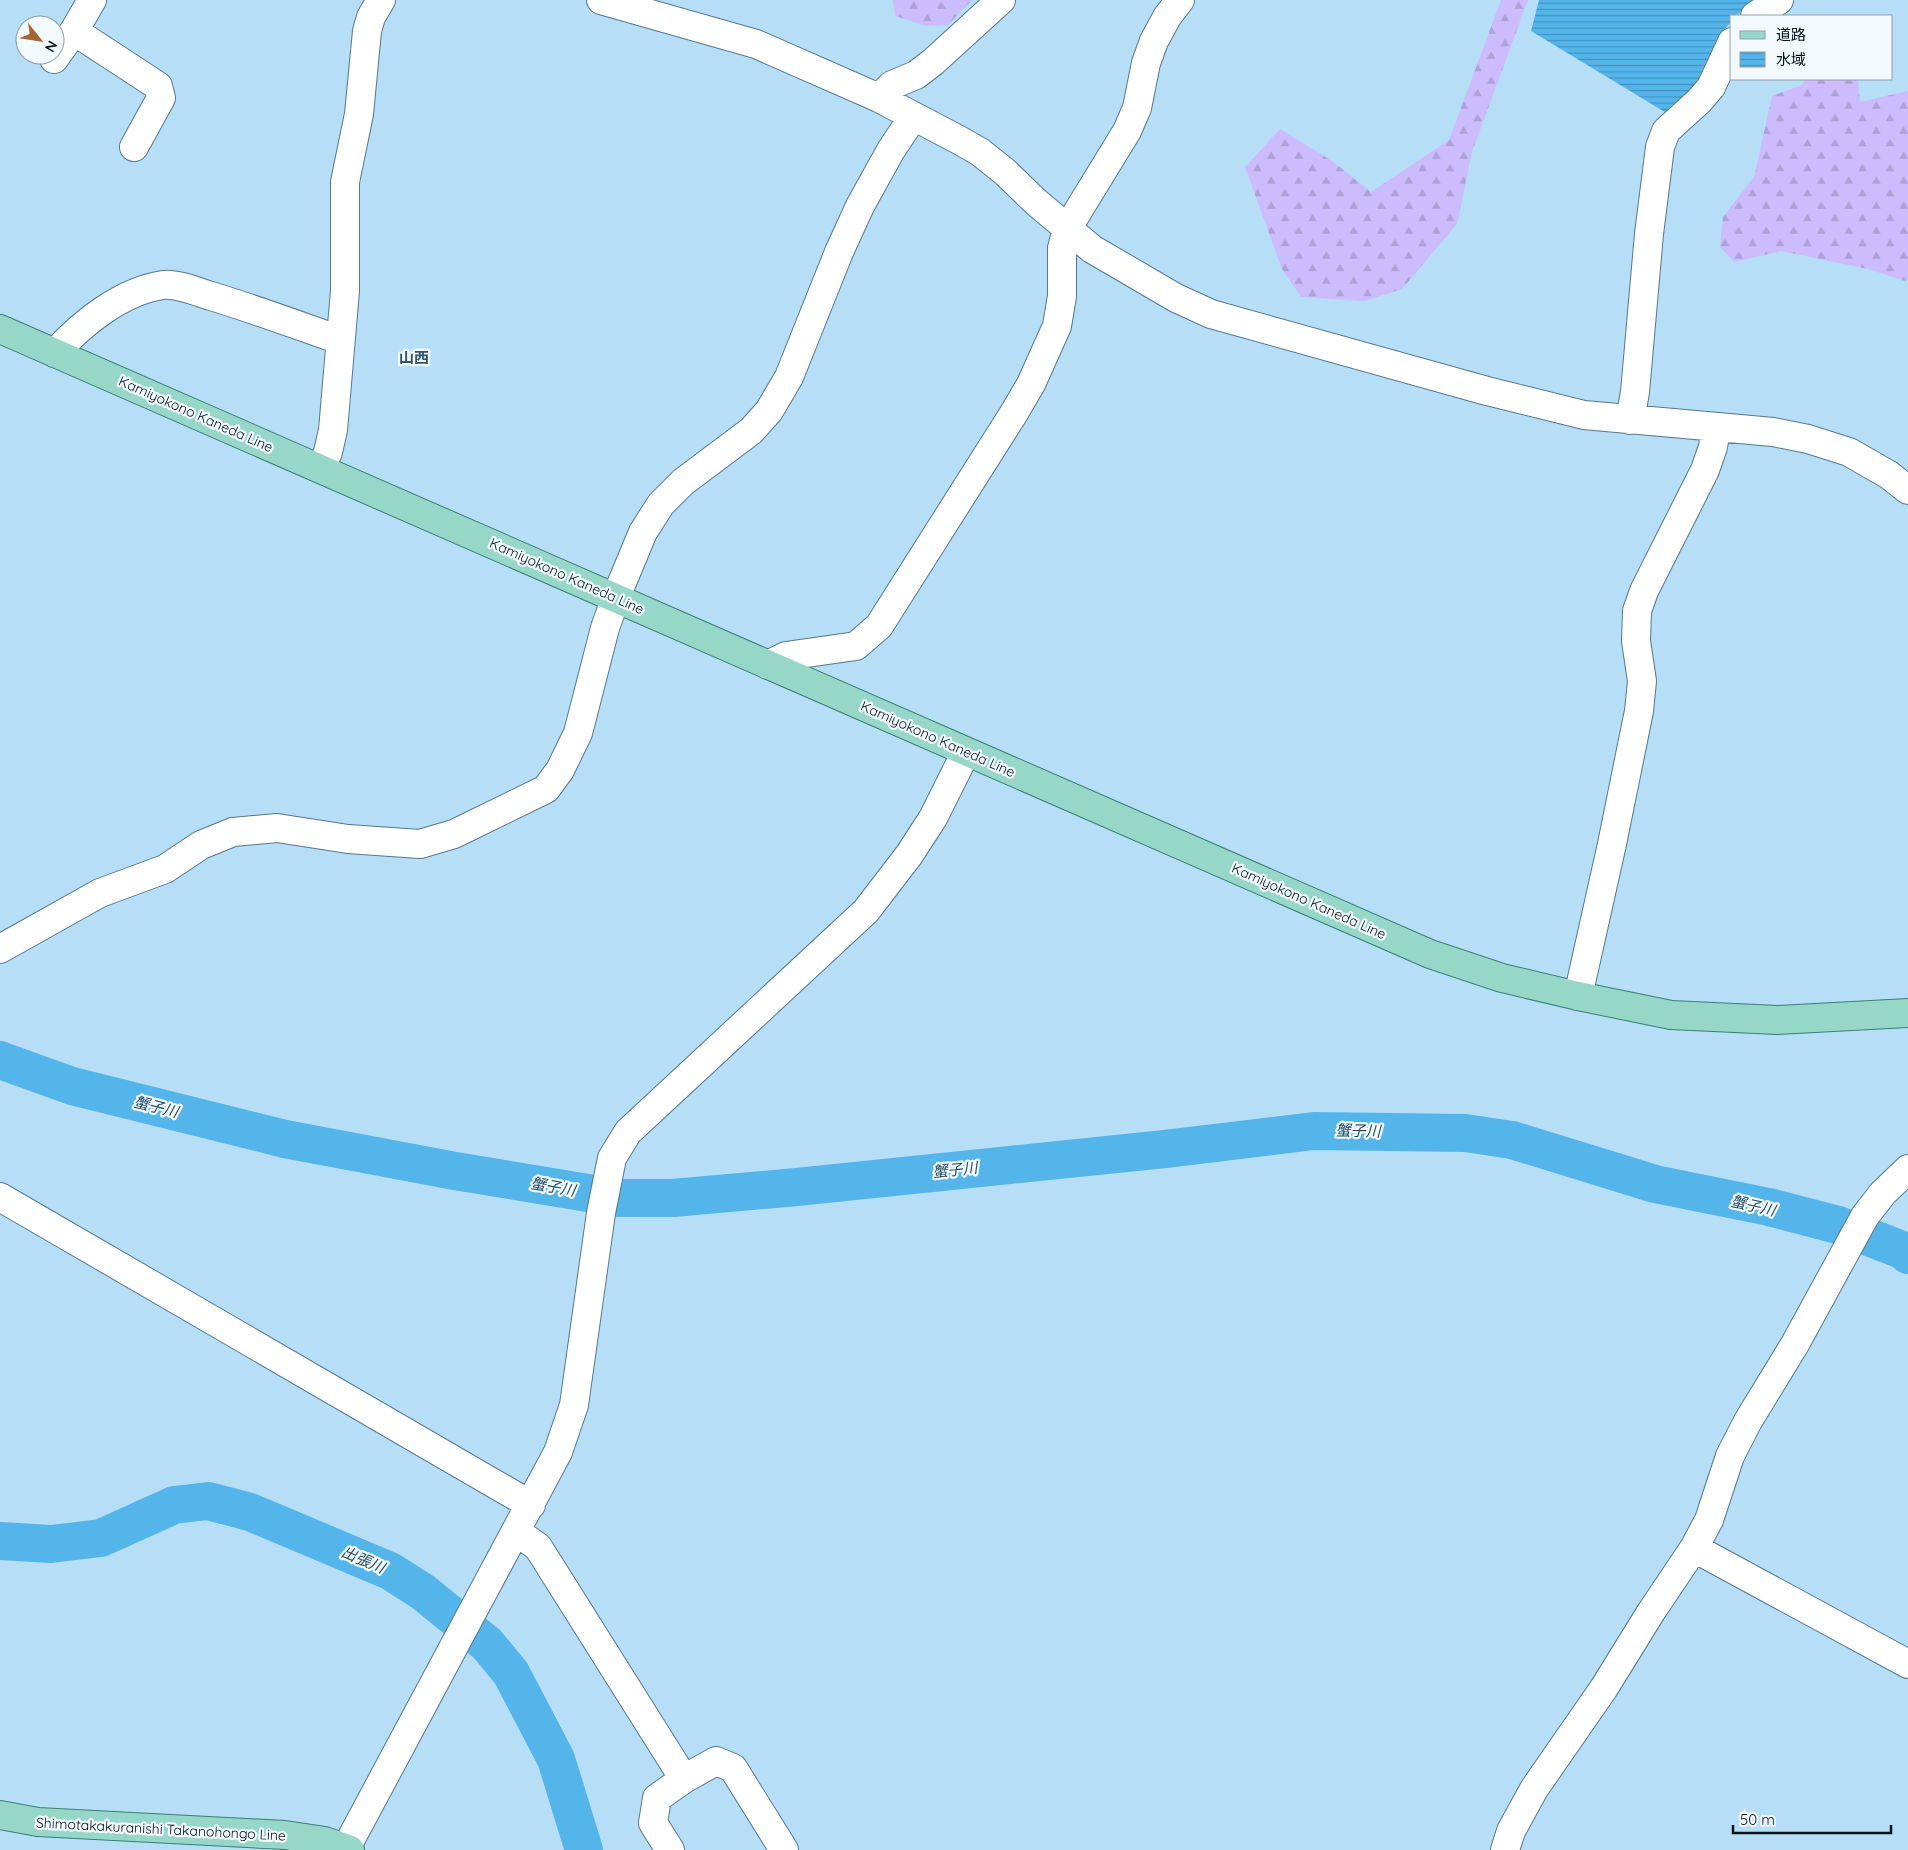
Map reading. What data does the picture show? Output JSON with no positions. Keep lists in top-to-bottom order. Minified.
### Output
{"streets":{"main road":["Kamiyokono Kaneda Line","Shimotakakuranishi Takanohongo Line"]},"districts":["山西"],"water":["蟹子川","出張川"],"legend":["道路","水域"],"scale_bar":"50 m","north":"bottom right"}
